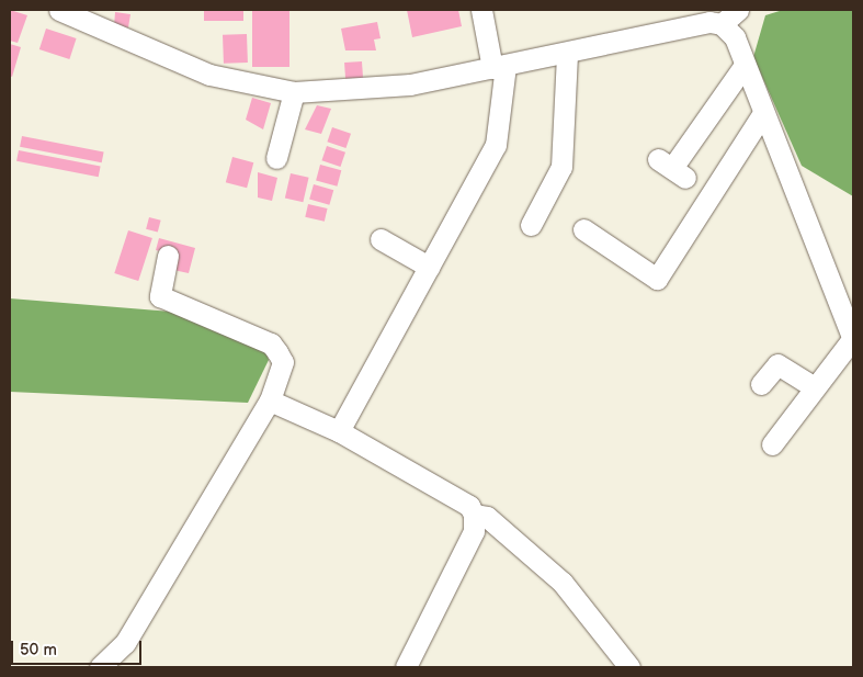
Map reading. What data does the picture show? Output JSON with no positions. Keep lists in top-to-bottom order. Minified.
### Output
{"scale_bar":"50 m"}
